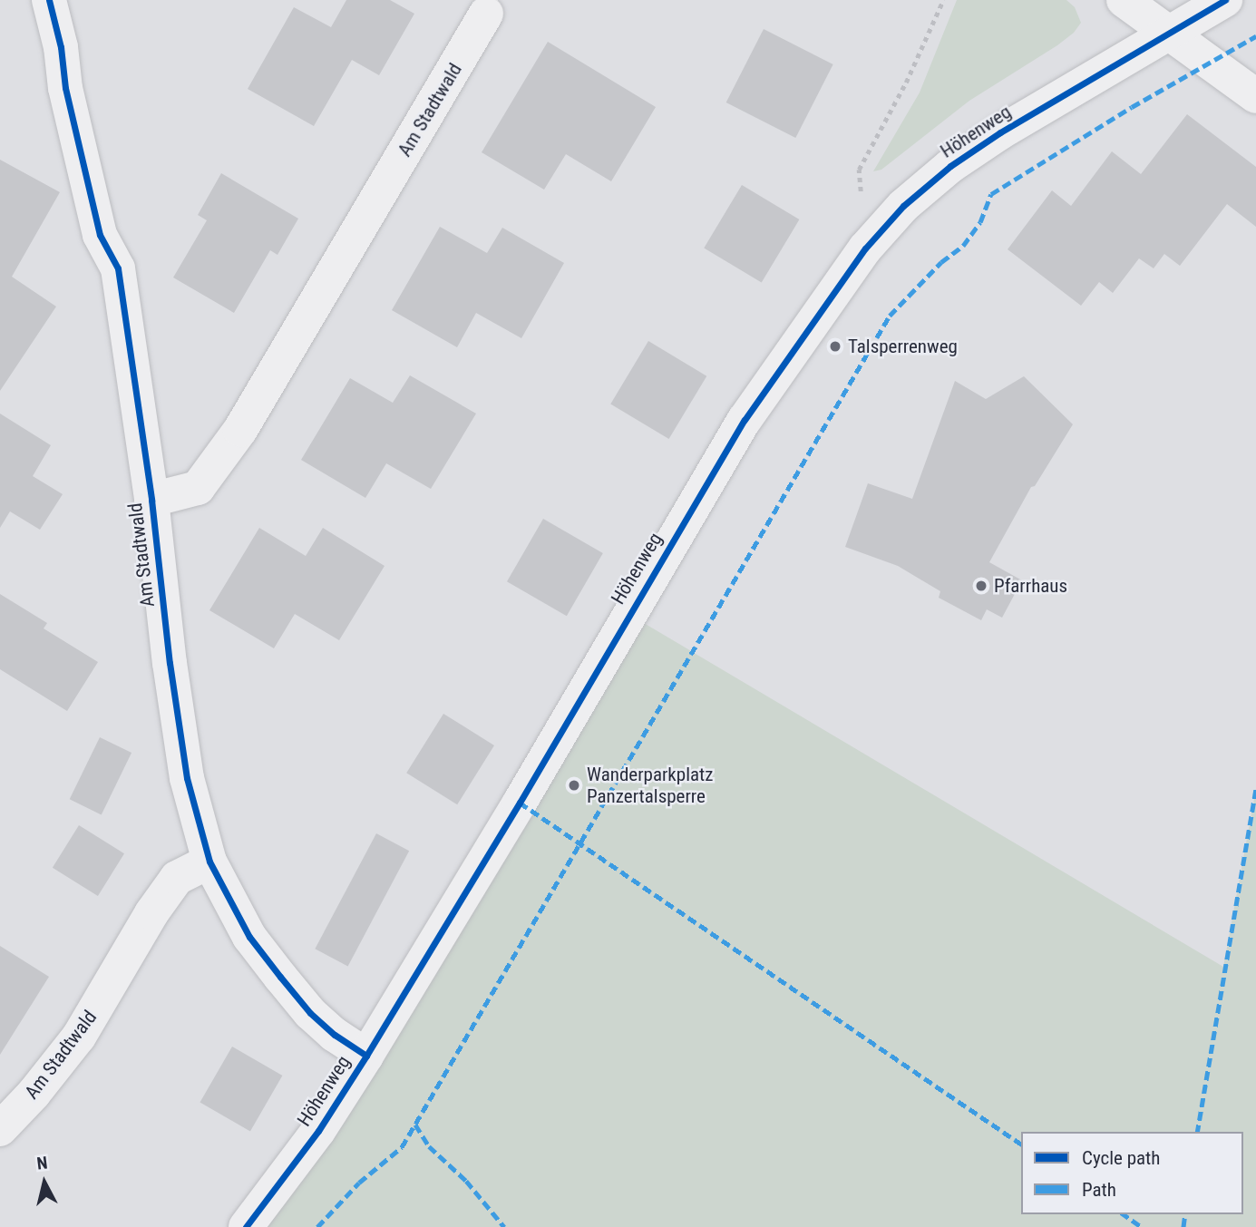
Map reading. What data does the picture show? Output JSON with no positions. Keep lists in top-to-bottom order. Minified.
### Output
{"streets":{"street":["Am Stadtwald","Höhenweg"]},"crossings":[["Am Stadtwald","Höhenweg"]],"places":["Talsperrenweg","Pfarrhaus","Wanderparkplatz Panzertalsperre"],"legend":["Cycle path","Path"],"north":"top"}
